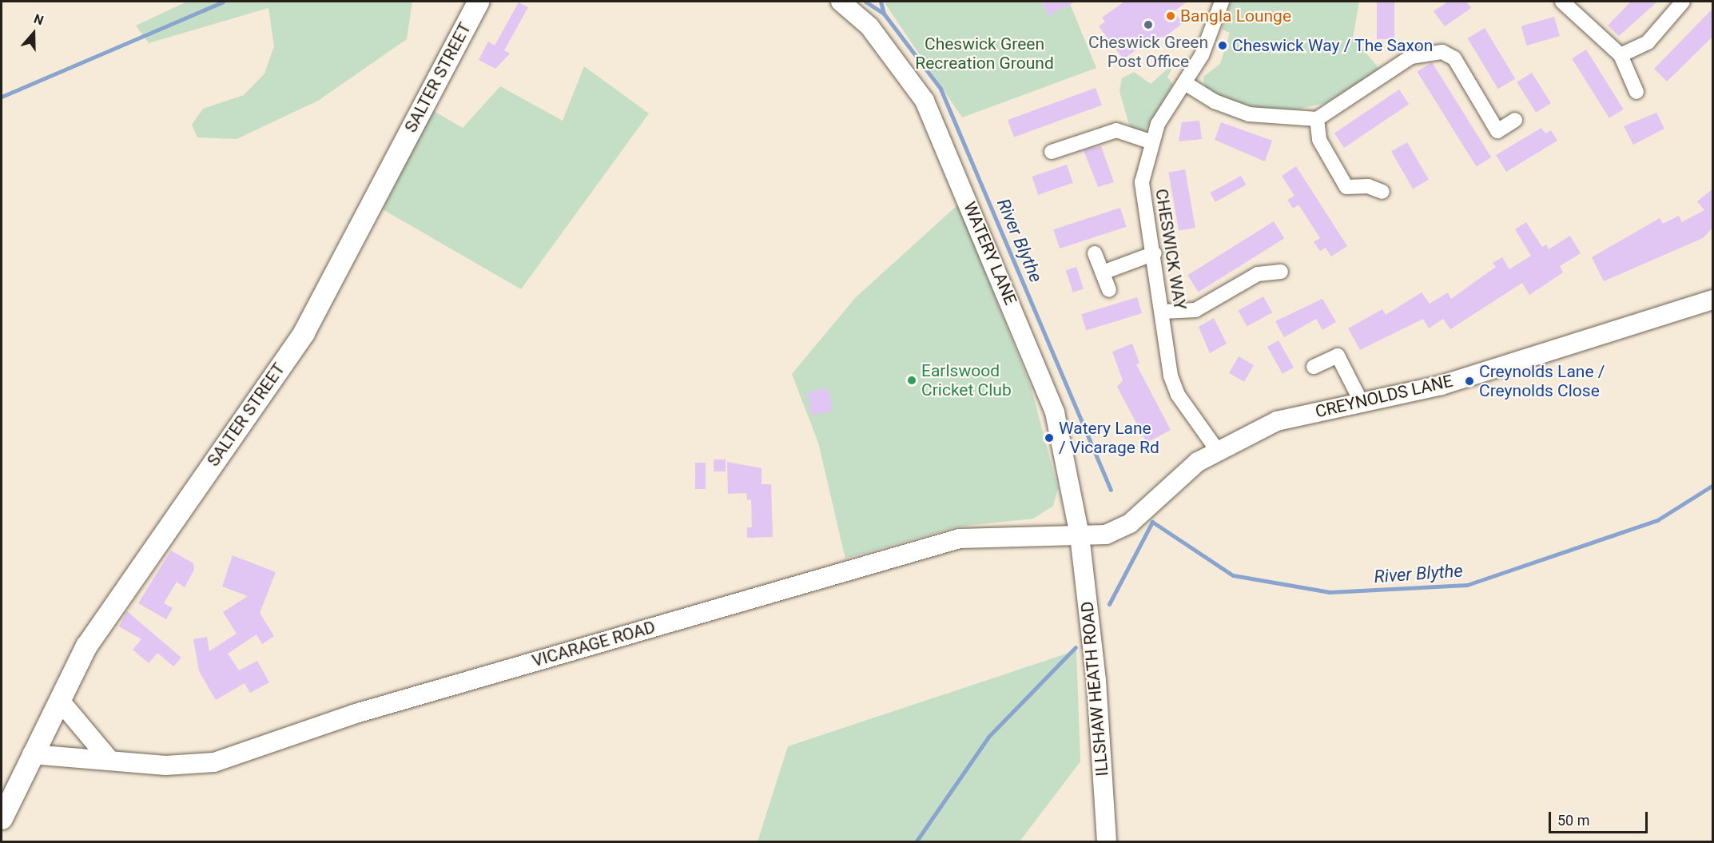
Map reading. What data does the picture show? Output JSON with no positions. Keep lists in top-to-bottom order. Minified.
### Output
{"streets":{"main road":["SALTER STREET"],"street":["CHESWICK WAY","WATERY LANE","CREYNOLDS LANE","VICARAGE ROAD","ILLSHAW HEATH ROAD"]},"crossings":[["SALTER STREET","VICARAGE ROAD"],["CHESWICK WAY","CREYNOLDS LANE"],["WATERY LANE","CREYNOLDS LANE"],["WATERY LANE","VICARAGE ROAD"],["WATERY LANE","ILLSHAW HEATH ROAD"],["CREYNOLDS LANE","VICARAGE ROAD"],["CREYNOLDS LANE","ILLSHAW HEATH ROAD"],["VICARAGE ROAD","ILLSHAW HEATH ROAD"]],"water":["River Blythe"],"parks":["Cheswick Green Recreation Ground"],"places":["Bangla Lounge","Cheswick Green Post Office","Cheswick Way / The Saxon","Earlswood Cricket Club","Creynolds Lane / Creynolds Close","Watery Lane / Vicarage Rd"],"scale_bar":"50 m","north":"top"}
